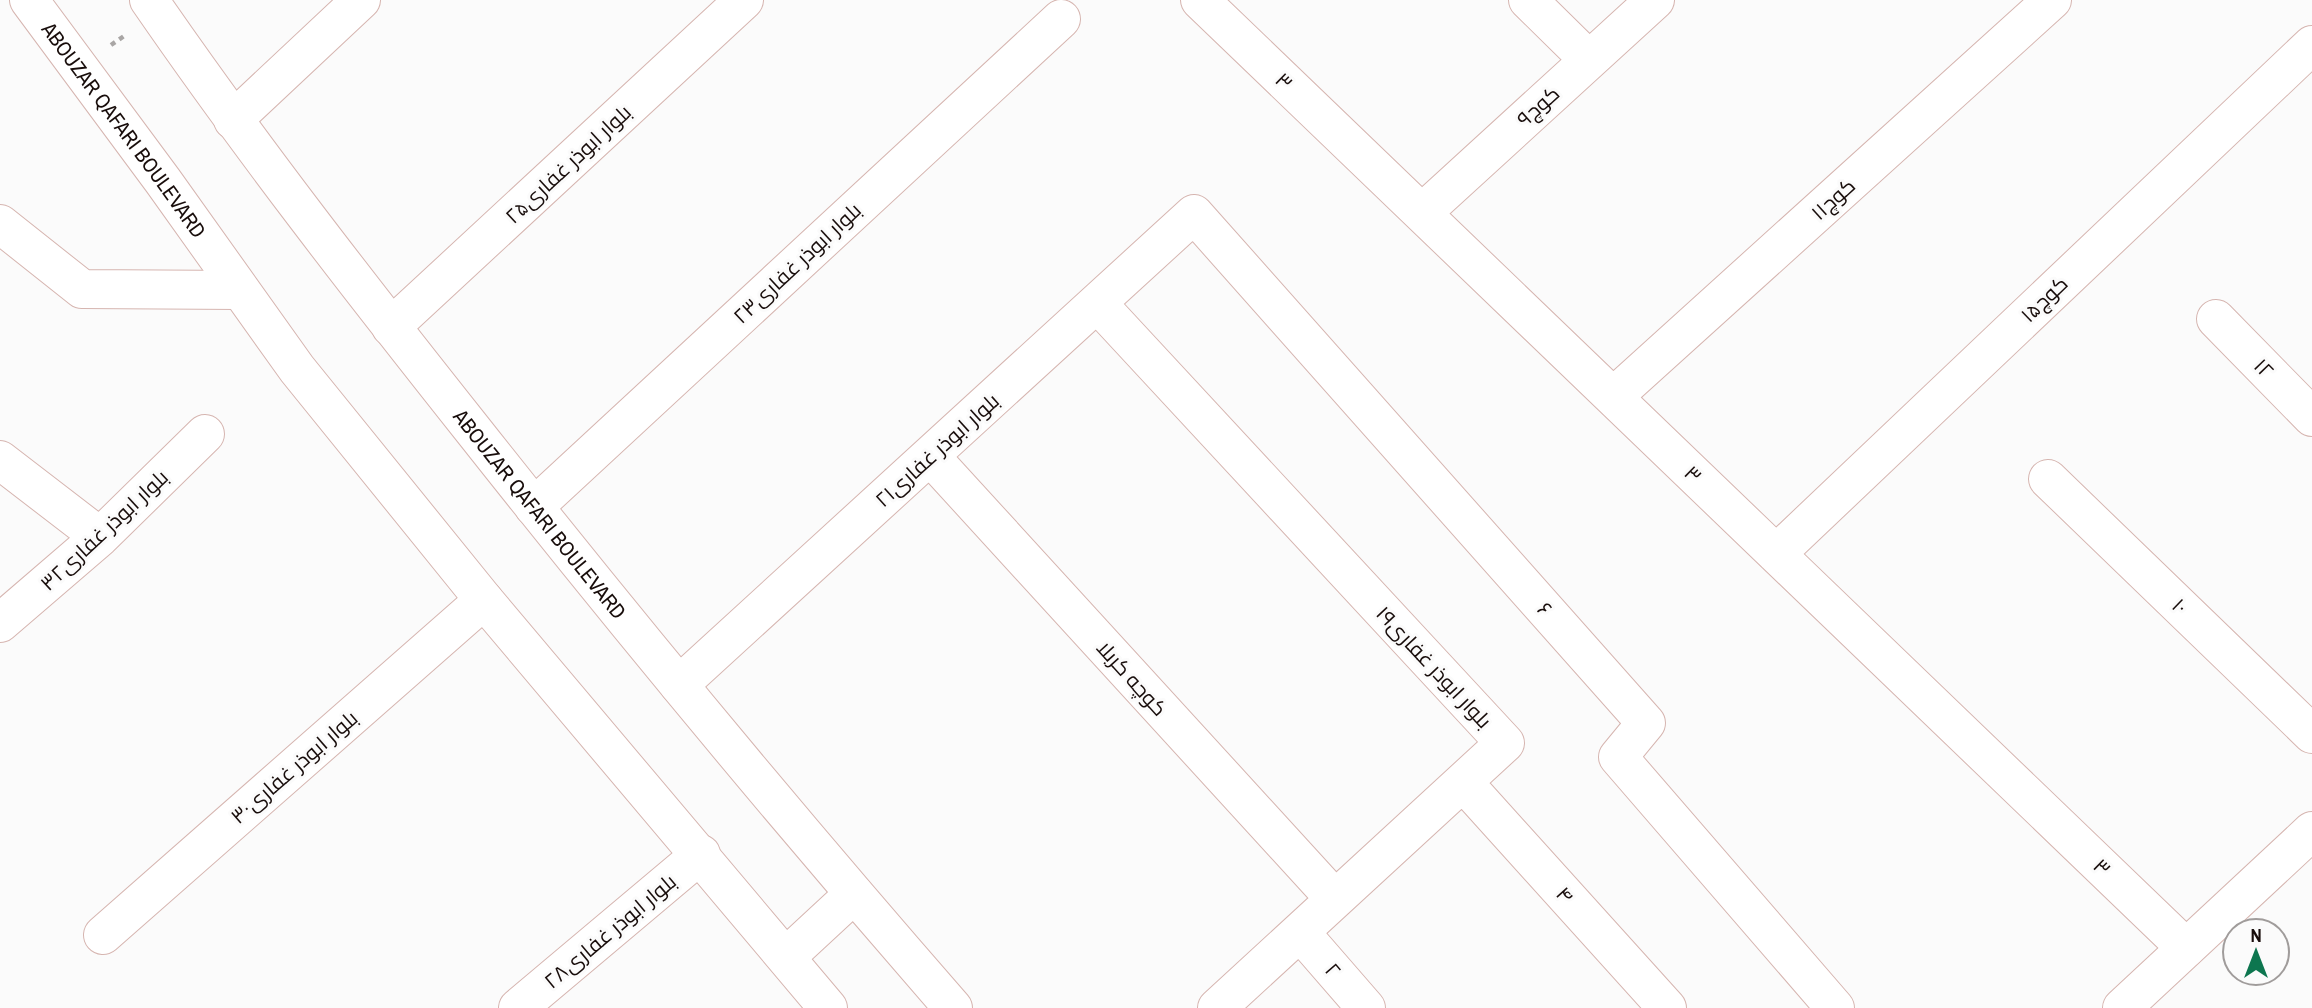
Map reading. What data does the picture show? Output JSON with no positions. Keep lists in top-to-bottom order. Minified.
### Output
{"streets":{"street":["۳","۹کوچ","ABOUZAR QAFARI BOULEVARD","بلوار ابوذر غفاری۲۵","۱۱کوچ","بلوار ابوذر غفاری۲۳","۱۵کوچ","۱۲","۲۱بلوار ابوذر غفاری","بلوار ابوذر غفاری۳۲","۱۰","۶","بلوار ابوذر غفاری۱۹","کوچه کربلا","بلوار ابوذر غفاری۳۰","۴","بلوار ابوذر غفاری۲۸","۲"]},"crossings":[["۳","۹کوچ"],["۳","۱۱کوچ"],["۳","۱۵کوچ"],["ABOUZAR QAFARI BOULEVARD","بلوار ابوذر غفاری۲۵"],["ABOUZAR QAFARI BOULEVARD","بلوار ابوذر غفاری۲۳"],["ABOUZAR QAFARI BOULEVARD","۲۱بلوار ابوذر غفاری"],["ABOUZAR QAFARI BOULEVARD","بلوار ابوذر غفاری۳۰"],["ABOUZAR QAFARI BOULEVARD","بلوار ابوذر غفاری۲۸"],["۲۱بلوار ابوذر غفاری","۶"],["۲۱بلوار ابوذر غفاری","بلوار ابوذر غفاری۱۹"],["۲۱بلوار ابوذر غفاری","کوچه کربلا"],["بلوار ابوذر غفاری۱۹","کوچه کربلا"],["بلوار ابوذر غفاری۱۹","۴"],["بلوار ابوذر غفاری۱۹","۲"]],"north":"top"}
